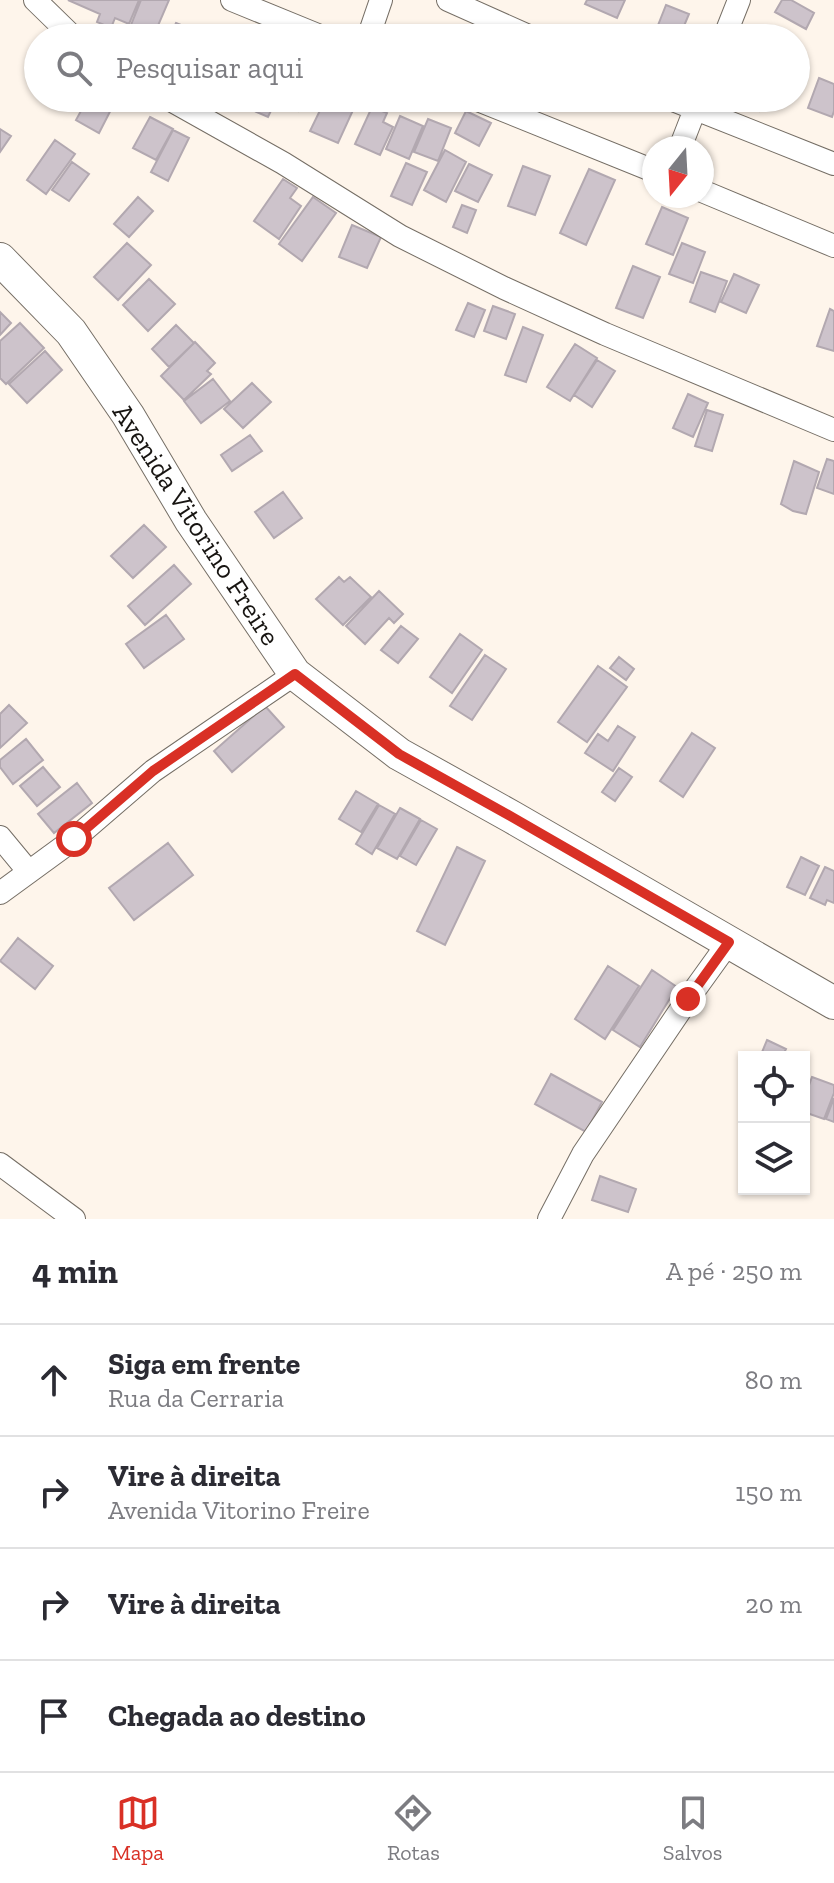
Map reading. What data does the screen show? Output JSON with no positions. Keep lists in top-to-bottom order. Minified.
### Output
{"streets":{"street":["Avenida Vitorino Freire"]},"north":"bottom","page":{"search":"Pesquisar aqui","heading":["4 min","A pé · 250 m"],"list":[["Siga em frente","Rua da Cerraria","80 m"],["Vire à direita","Avenida Vitorino Freire","150 m"],["Vire à direita","20 m"],"Chegada ao destino"],"nav":["Mapa","Rotas","Salvos"]}}
